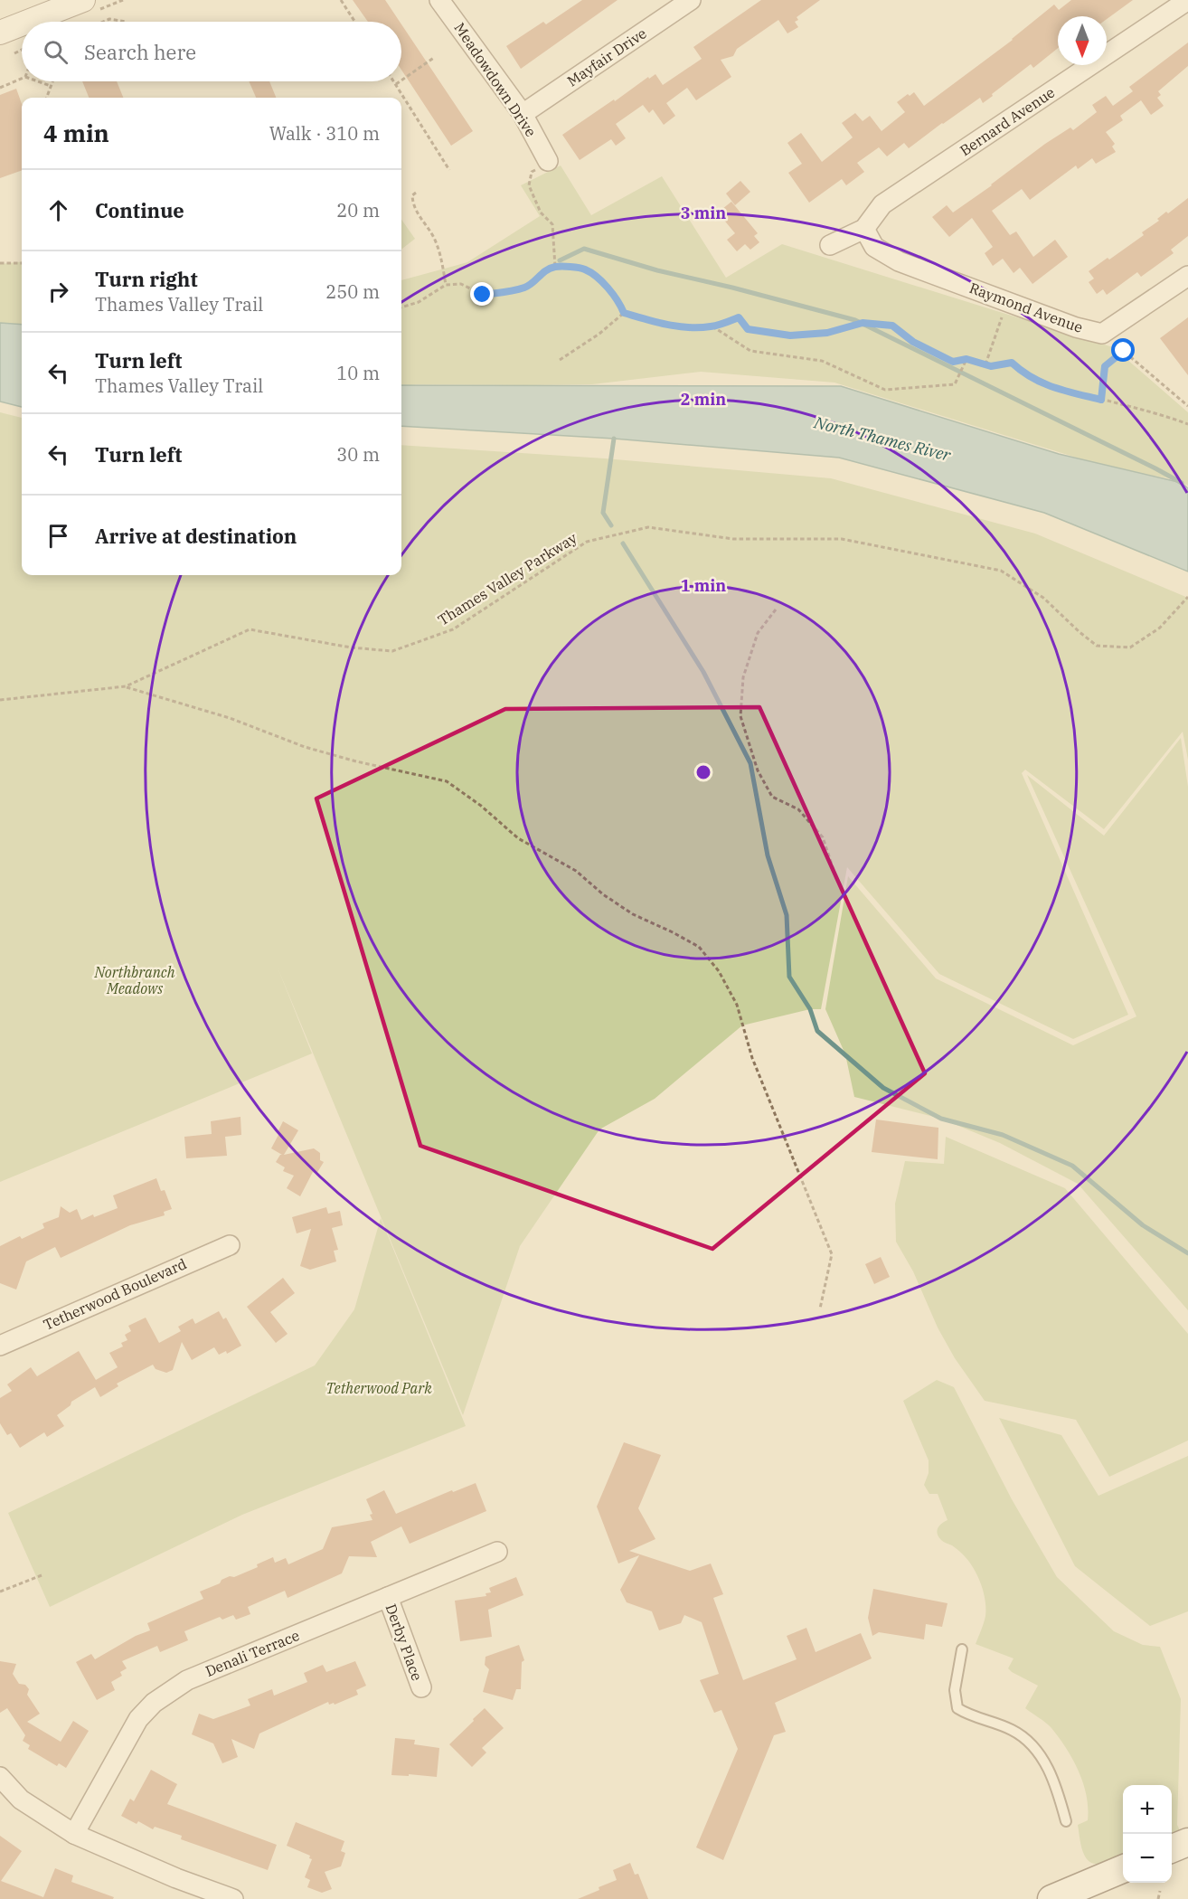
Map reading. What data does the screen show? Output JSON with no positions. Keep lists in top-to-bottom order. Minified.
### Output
{"streets":{"street":["Mayfair Drive","Meadowdown Drive","Bernard Avenue","Raymond Avenue","Tetherwood Boulevard","Derby Place","Denali Terrace"],"path":["Thames Valley Parkway"]},"crossings":[["Mayfair Drive","Meadowdown Drive"],["Bernard Avenue","Raymond Avenue"],["Derby Place","Denali Terrace"]],"water":["North Thames River"],"parks":["Northbranch Meadows","Tetherwood Park"],"north":"bottom","page":{"search":"Search here","heading":["4 min","Walk · 310 m"],"list":[["Continue","20 m"],["Turn right","Thames Valley Trail","250 m"],["Turn left","Thames Valley Trail","10 m"],["Turn left","30 m"],"Arrive at destination"],"map_buttons":["+","−"]},"rings":["3 min","2 min","1 min"]}
